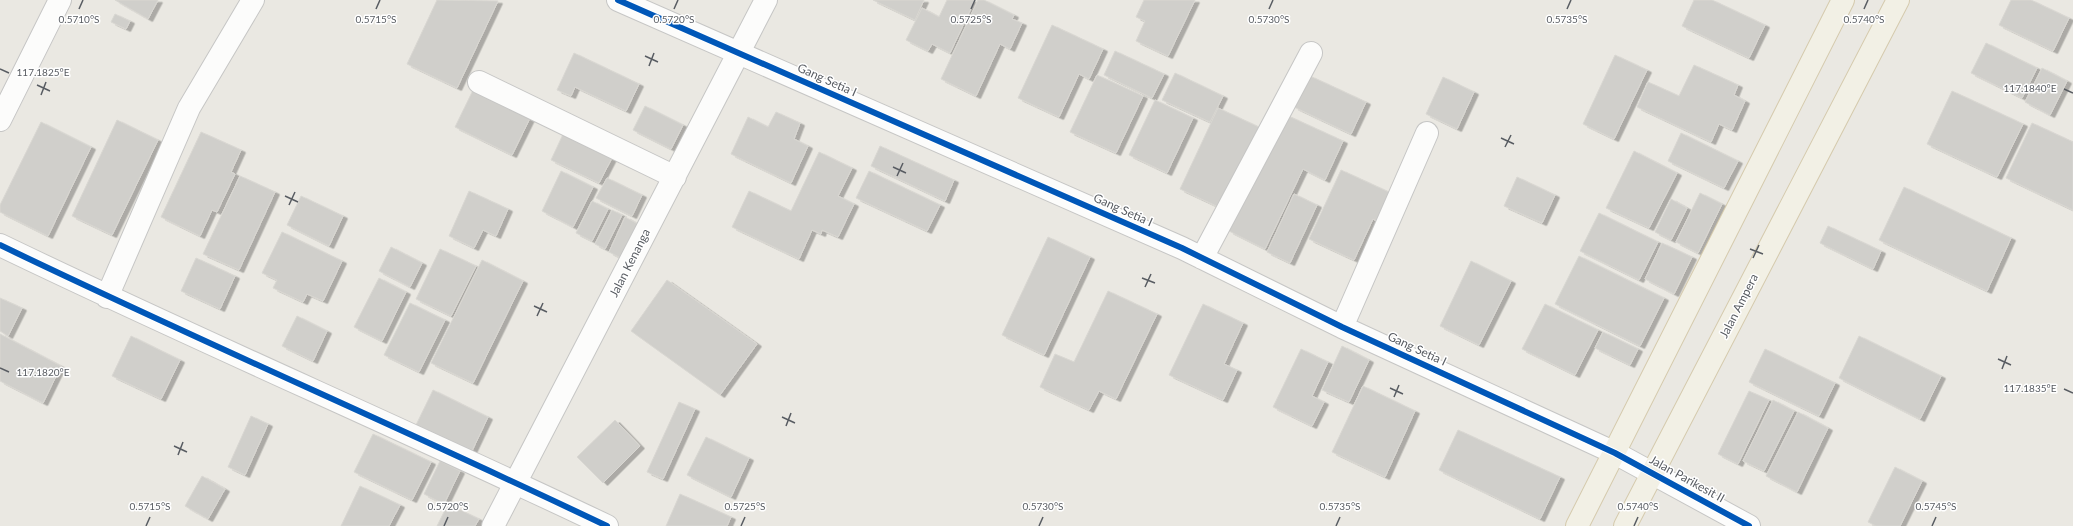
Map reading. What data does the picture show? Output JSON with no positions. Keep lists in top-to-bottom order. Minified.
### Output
{"streets":{"main road":["Jalan Ampera"],"street":["Gang Setia I","Jalan Kenanga","Jalan Parikesit II"]},"crossings":[["Gang Setia I","Jalan Kenanga"],["Gang Setia I","Jalan Parikesit II"],["Jalan Ampera","Jalan Parikesit II"]],"coordinates":["0.5710°S","0.5715°S","0.5720°S","0.5725°S","0.5730°S","0.5735°S","0.5740°S","117.1825°E","117.1840°E","117.1820°E","117.1835°E","0.5745°S"]}
